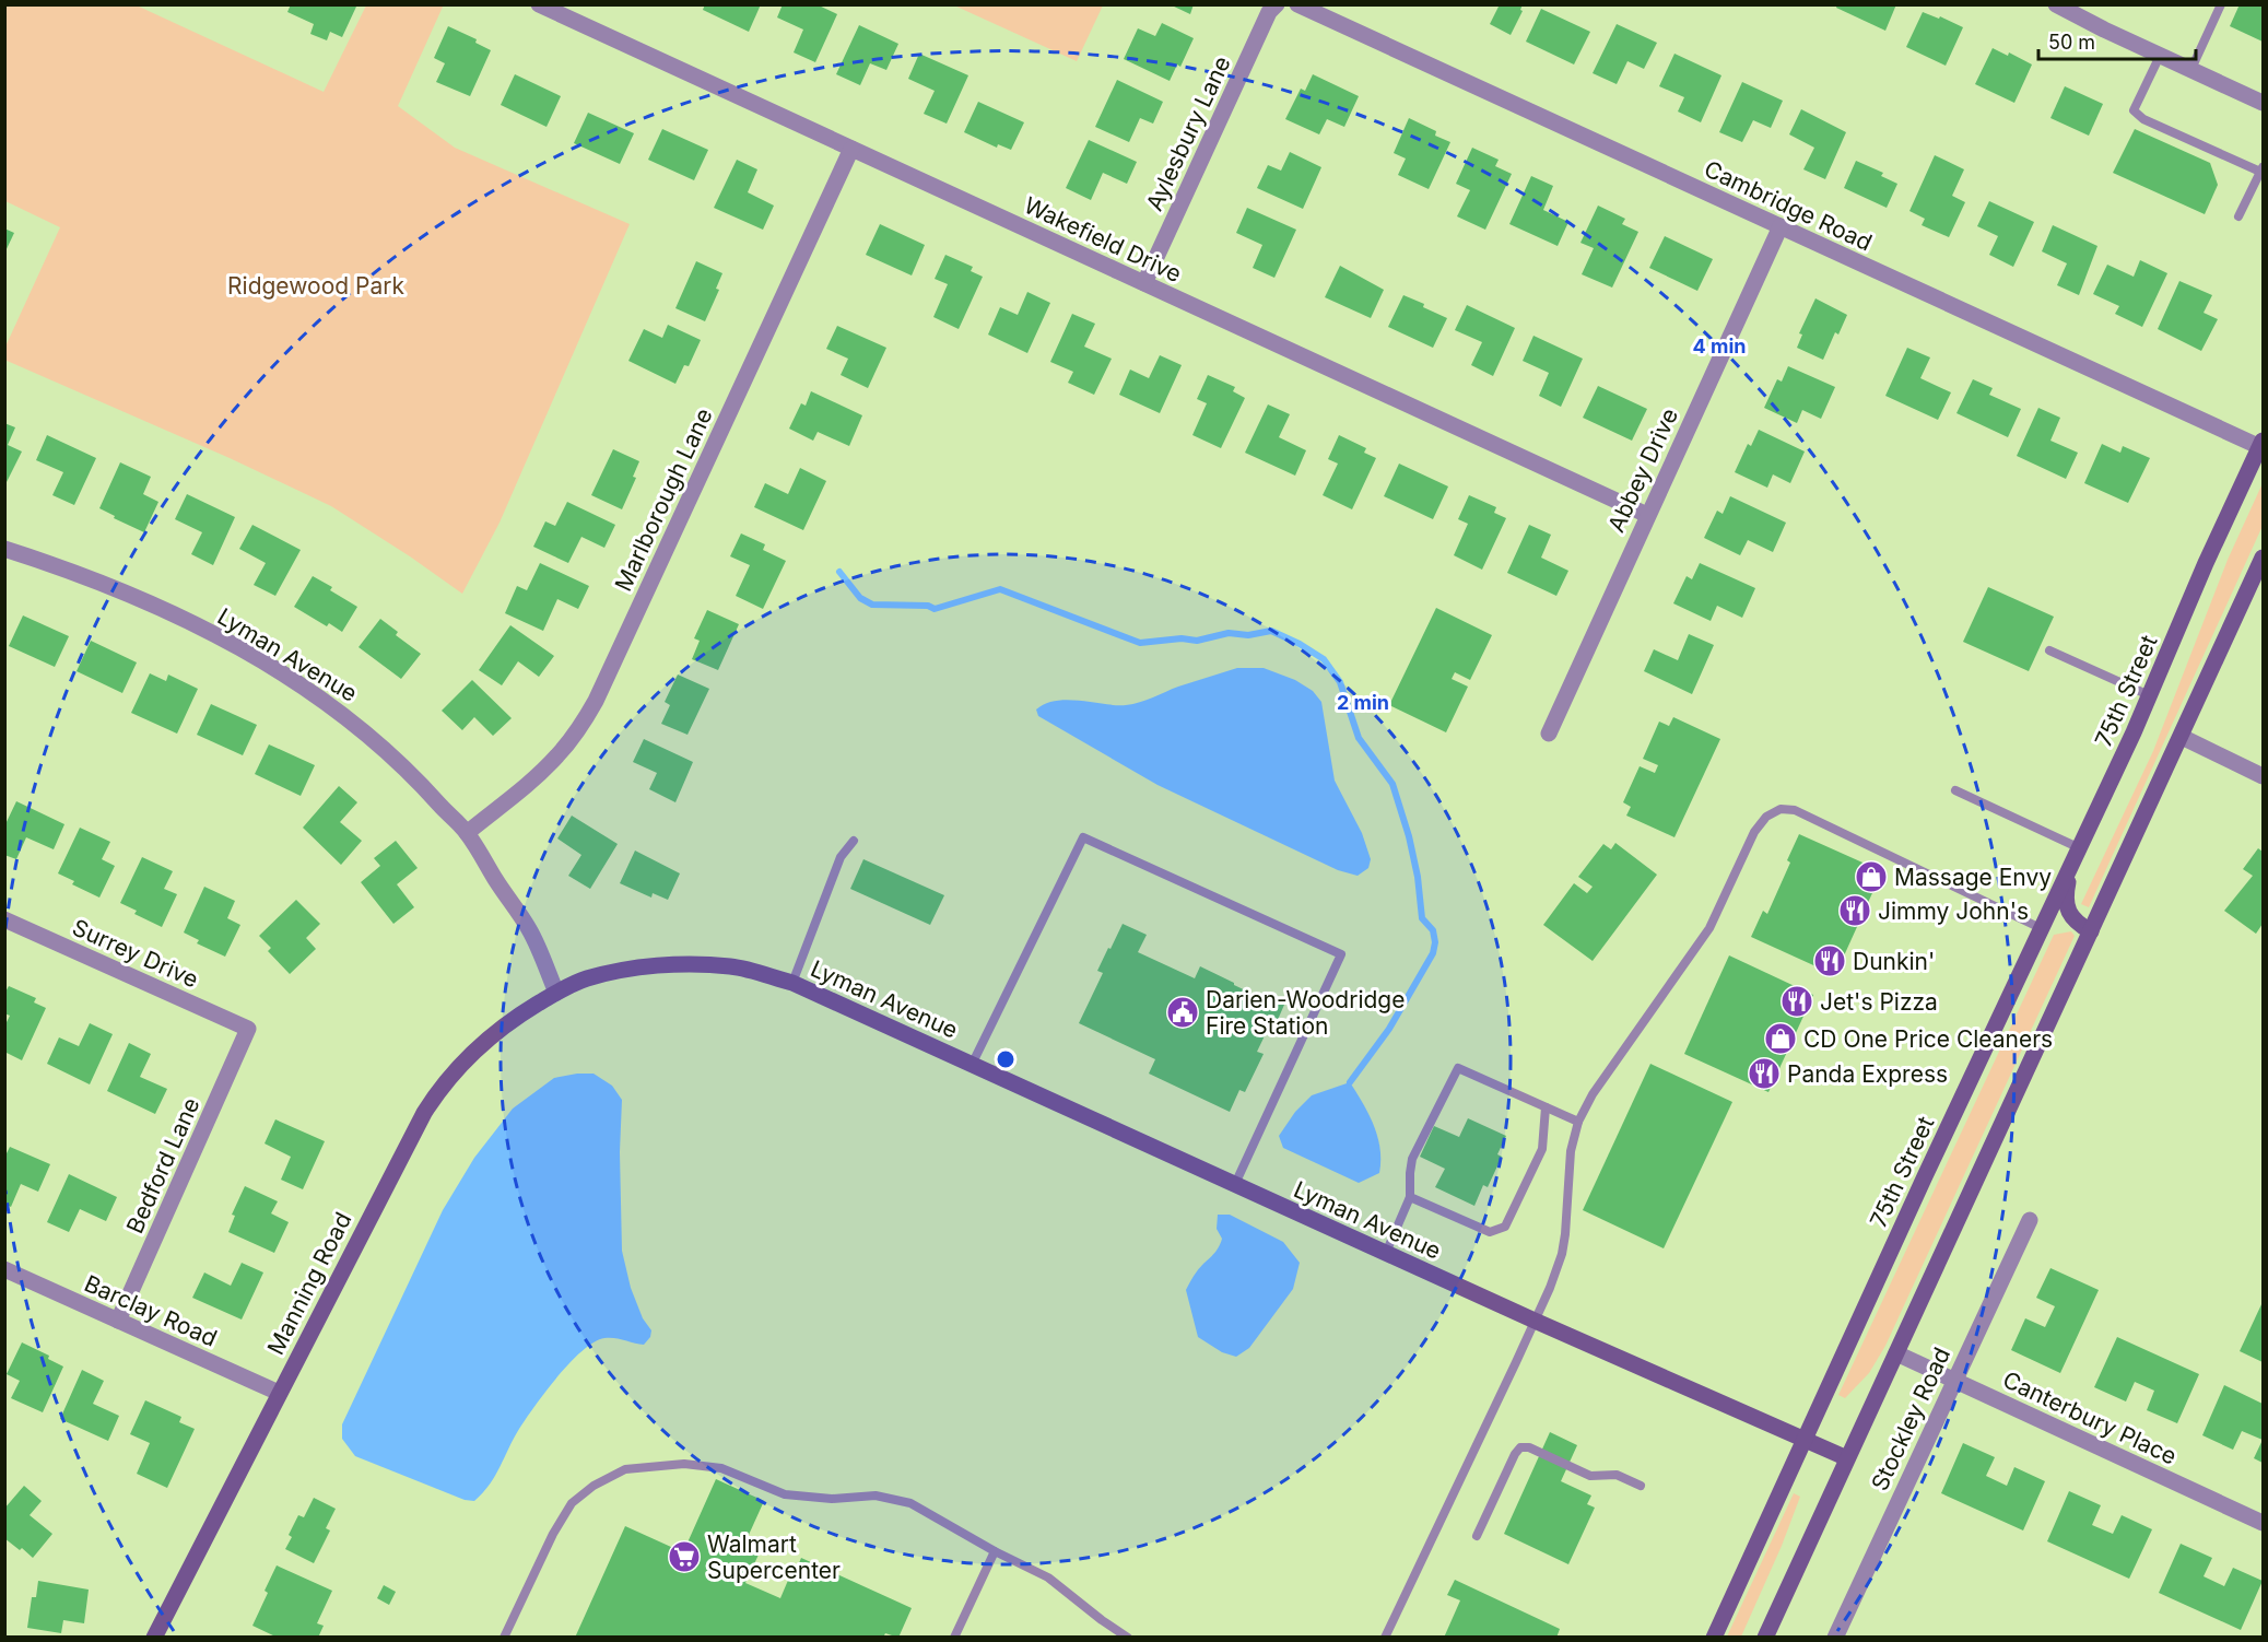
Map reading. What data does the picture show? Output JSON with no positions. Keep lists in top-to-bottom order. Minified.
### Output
{"streets":{"main road":["Lyman Avenue","75th Street","Manning Road"],"street":["Aylesbury Lane","Cambridge Road","Wakefield Drive","Abbey Drive","Marlborough Lane","Surrey Drive","Bedford Lane","Barclay Road","Canterbury Place","Stockley Road"]},"crossings":[["Aylesbury Lane","Wakefield Drive"],["Cambridge Road","Abbey Drive"],["Cambridge Road","75th Street"],["Wakefield Drive","Abbey Drive"],["Wakefield Drive","Marlborough Lane"],["Marlborough Lane","Lyman Avenue"],["Lyman Avenue","75th Street"],["Lyman Avenue","Manning Road"],["Surrey Drive","Bedford Lane"],["Bedford Lane","Barclay Road"],["Manning Road","Barclay Road"],["Canterbury Place","Stockley Road"]],"parks":["Ridgewood Park"],"places":{"shop":["Massage Envy","CD One Price Cleaners"],"restaurant":["Jimmy John's","Dunkin'","Jet's Pizza","Panda Express"],"public building":["Darien-Woodridge Fire Station"],"supermarket":["Walmart Supercenter"]},"scale_bar":"50 m","rings":["4 min","2 min"]}
